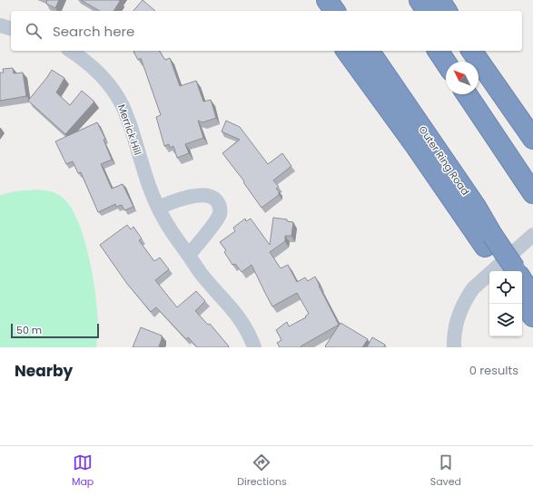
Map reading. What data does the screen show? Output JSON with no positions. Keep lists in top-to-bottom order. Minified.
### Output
{"streets":{"highway":["Outer Ring Road"],"street":["Merrick Hill"]},"scale_bar":"50 m","north":"top left","page":{"search":"Search here","scale":"50 m","heading":["Nearby","0 results"],"nav":["Map","Directions","Saved"]}}
